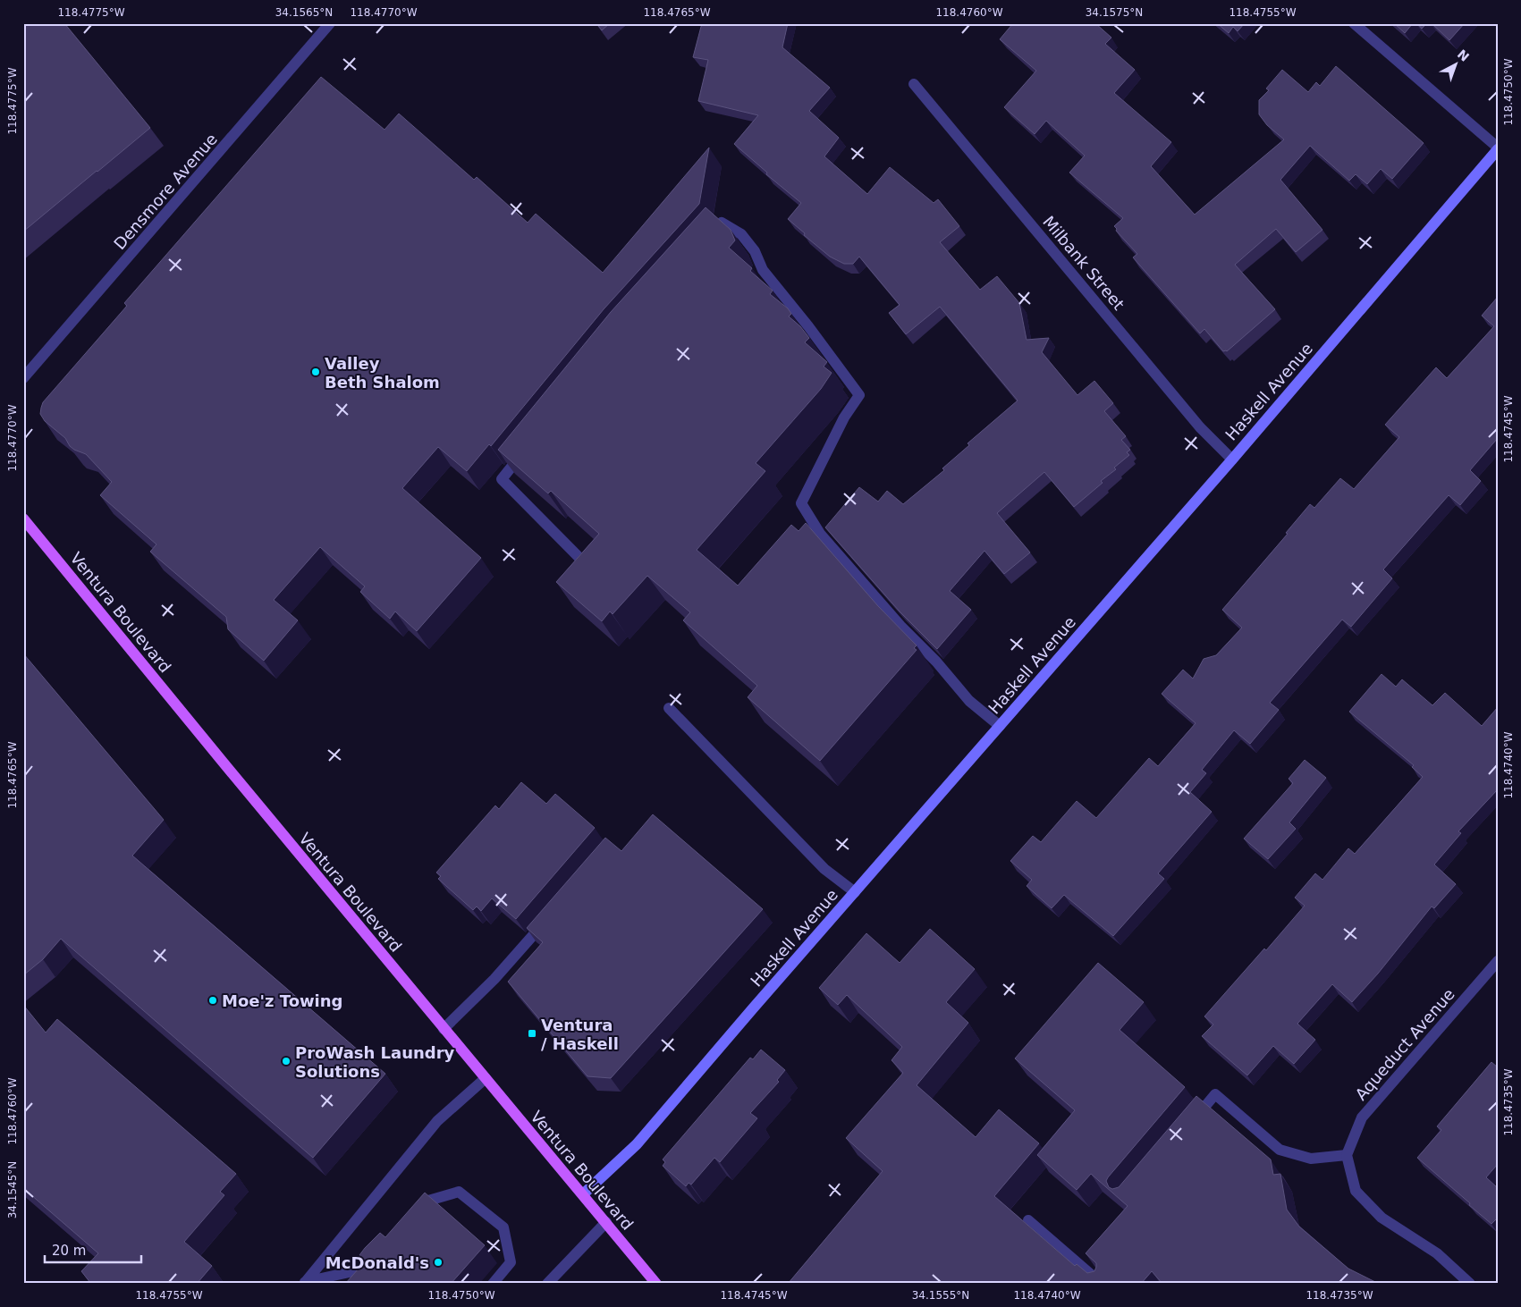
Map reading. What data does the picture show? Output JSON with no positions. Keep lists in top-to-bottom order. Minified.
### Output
{"streets":{"main road":["Ventura Boulevard"],"street":["Densmore Avenue","Milbank Street","Haskell Avenue","Aqueduct Avenue"]},"crossings":[["Milbank Street","Haskell Avenue"],["Haskell Avenue","Ventura Boulevard"]],"places":{"other":["Valley Beth Shalom","Moe'z Towing","ProWash Laundry Solutions","McDonald's"],"transit":["Ventura / Haskell"]},"scale_bar":"20 m","north":"top right","coordinates":["118.4775°W","34.1565°N","118.4770°W","118.4765°W","118.4760°W","34.1575°N","118.4755°W","118.4750°W","118.4745°W","118.4740°W","118.4735°W","34.1545°N","34.1555°N"]}
